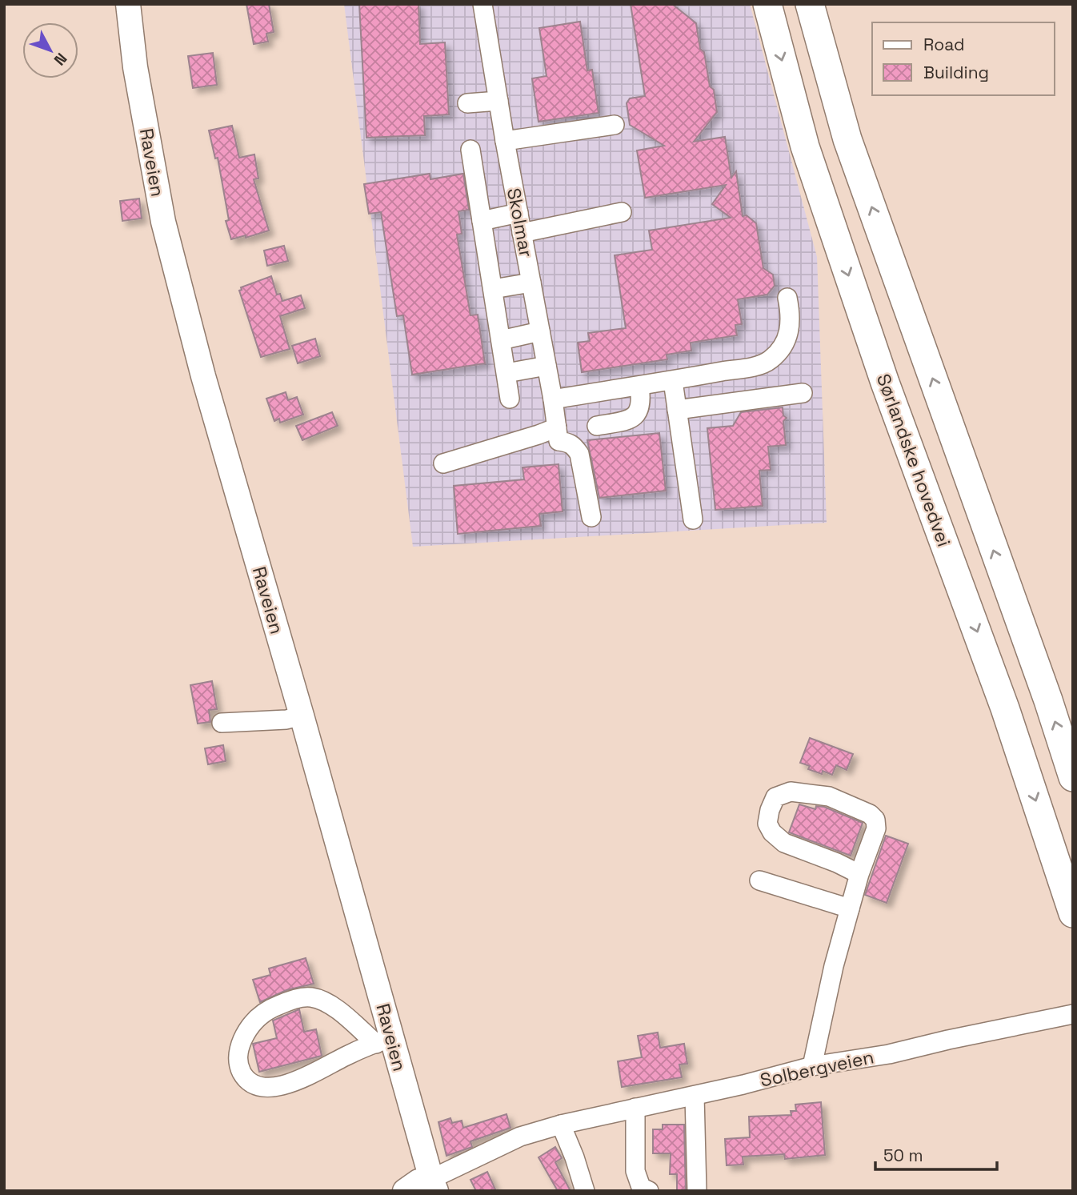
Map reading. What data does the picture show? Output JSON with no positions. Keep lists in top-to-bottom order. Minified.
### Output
{"streets":{"highway":["Sørlandske hovedvei"],"main road":["Raveien"],"street":["Skolmar","Solbergveien"]},"crossings":[["Raveien","Solbergveien"]],"legend":["Road","Building"],"scale_bar":"50 m","north":"bottom right"}
